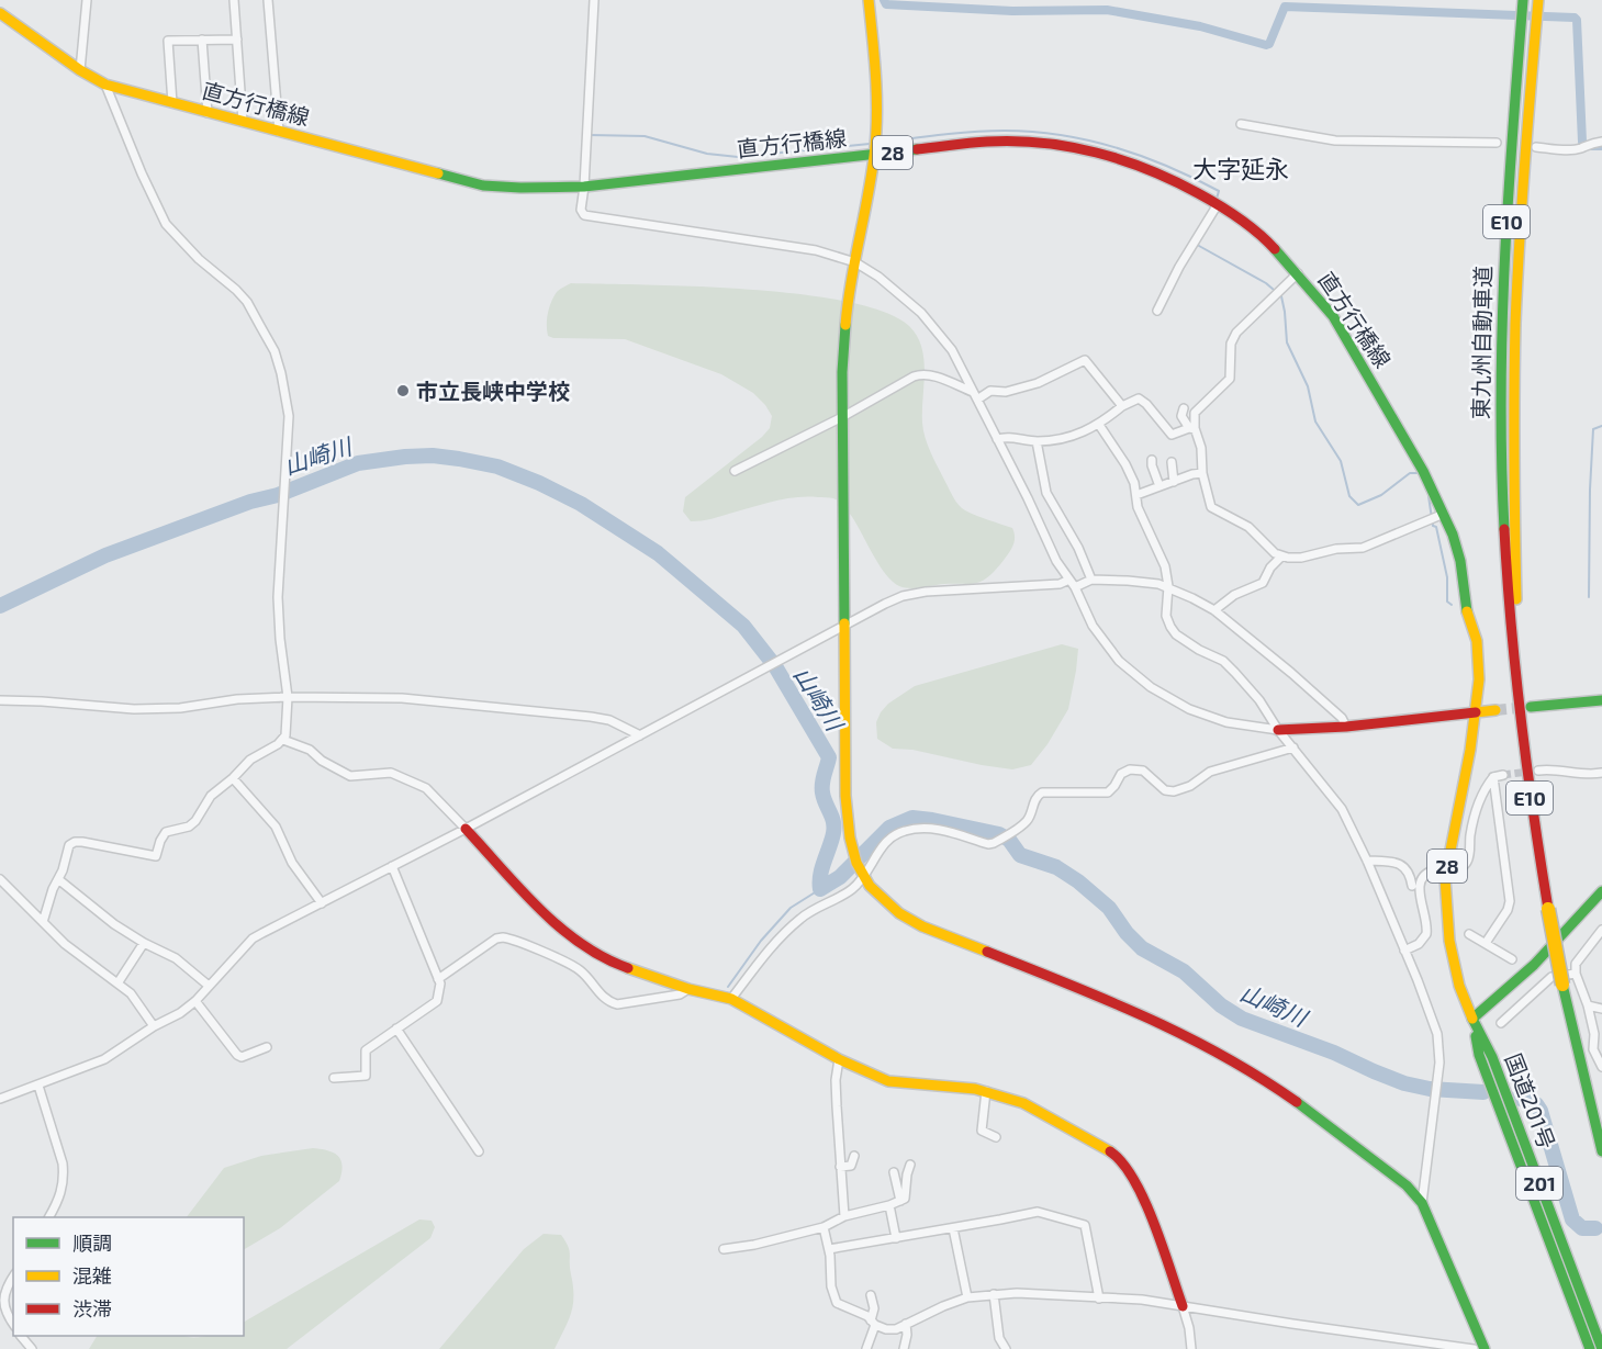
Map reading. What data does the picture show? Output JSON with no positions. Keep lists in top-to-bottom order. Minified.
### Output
{"streets":{"main road":["直方行橋線","28","E10","東九州自動車道","国道201号","201"]},"crossings":[["直方行橋線","国道201号"]],"districts":["大字延永"],"water":["山崎川"],"places":["市立長峡中学校"],"legend":["順調","混雑","渋滞"]}
